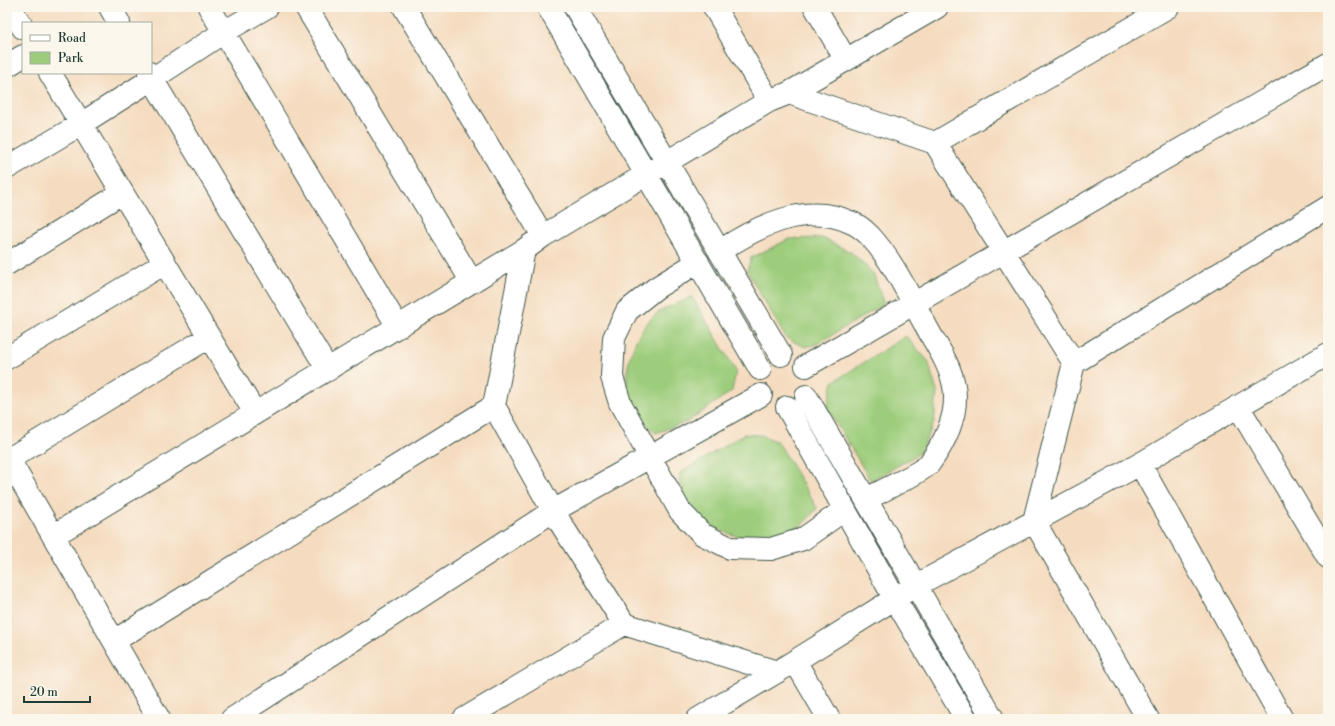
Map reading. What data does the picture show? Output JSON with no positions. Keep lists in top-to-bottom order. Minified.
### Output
{"legend":["Road","Park"],"scale_bar":"20 m"}
